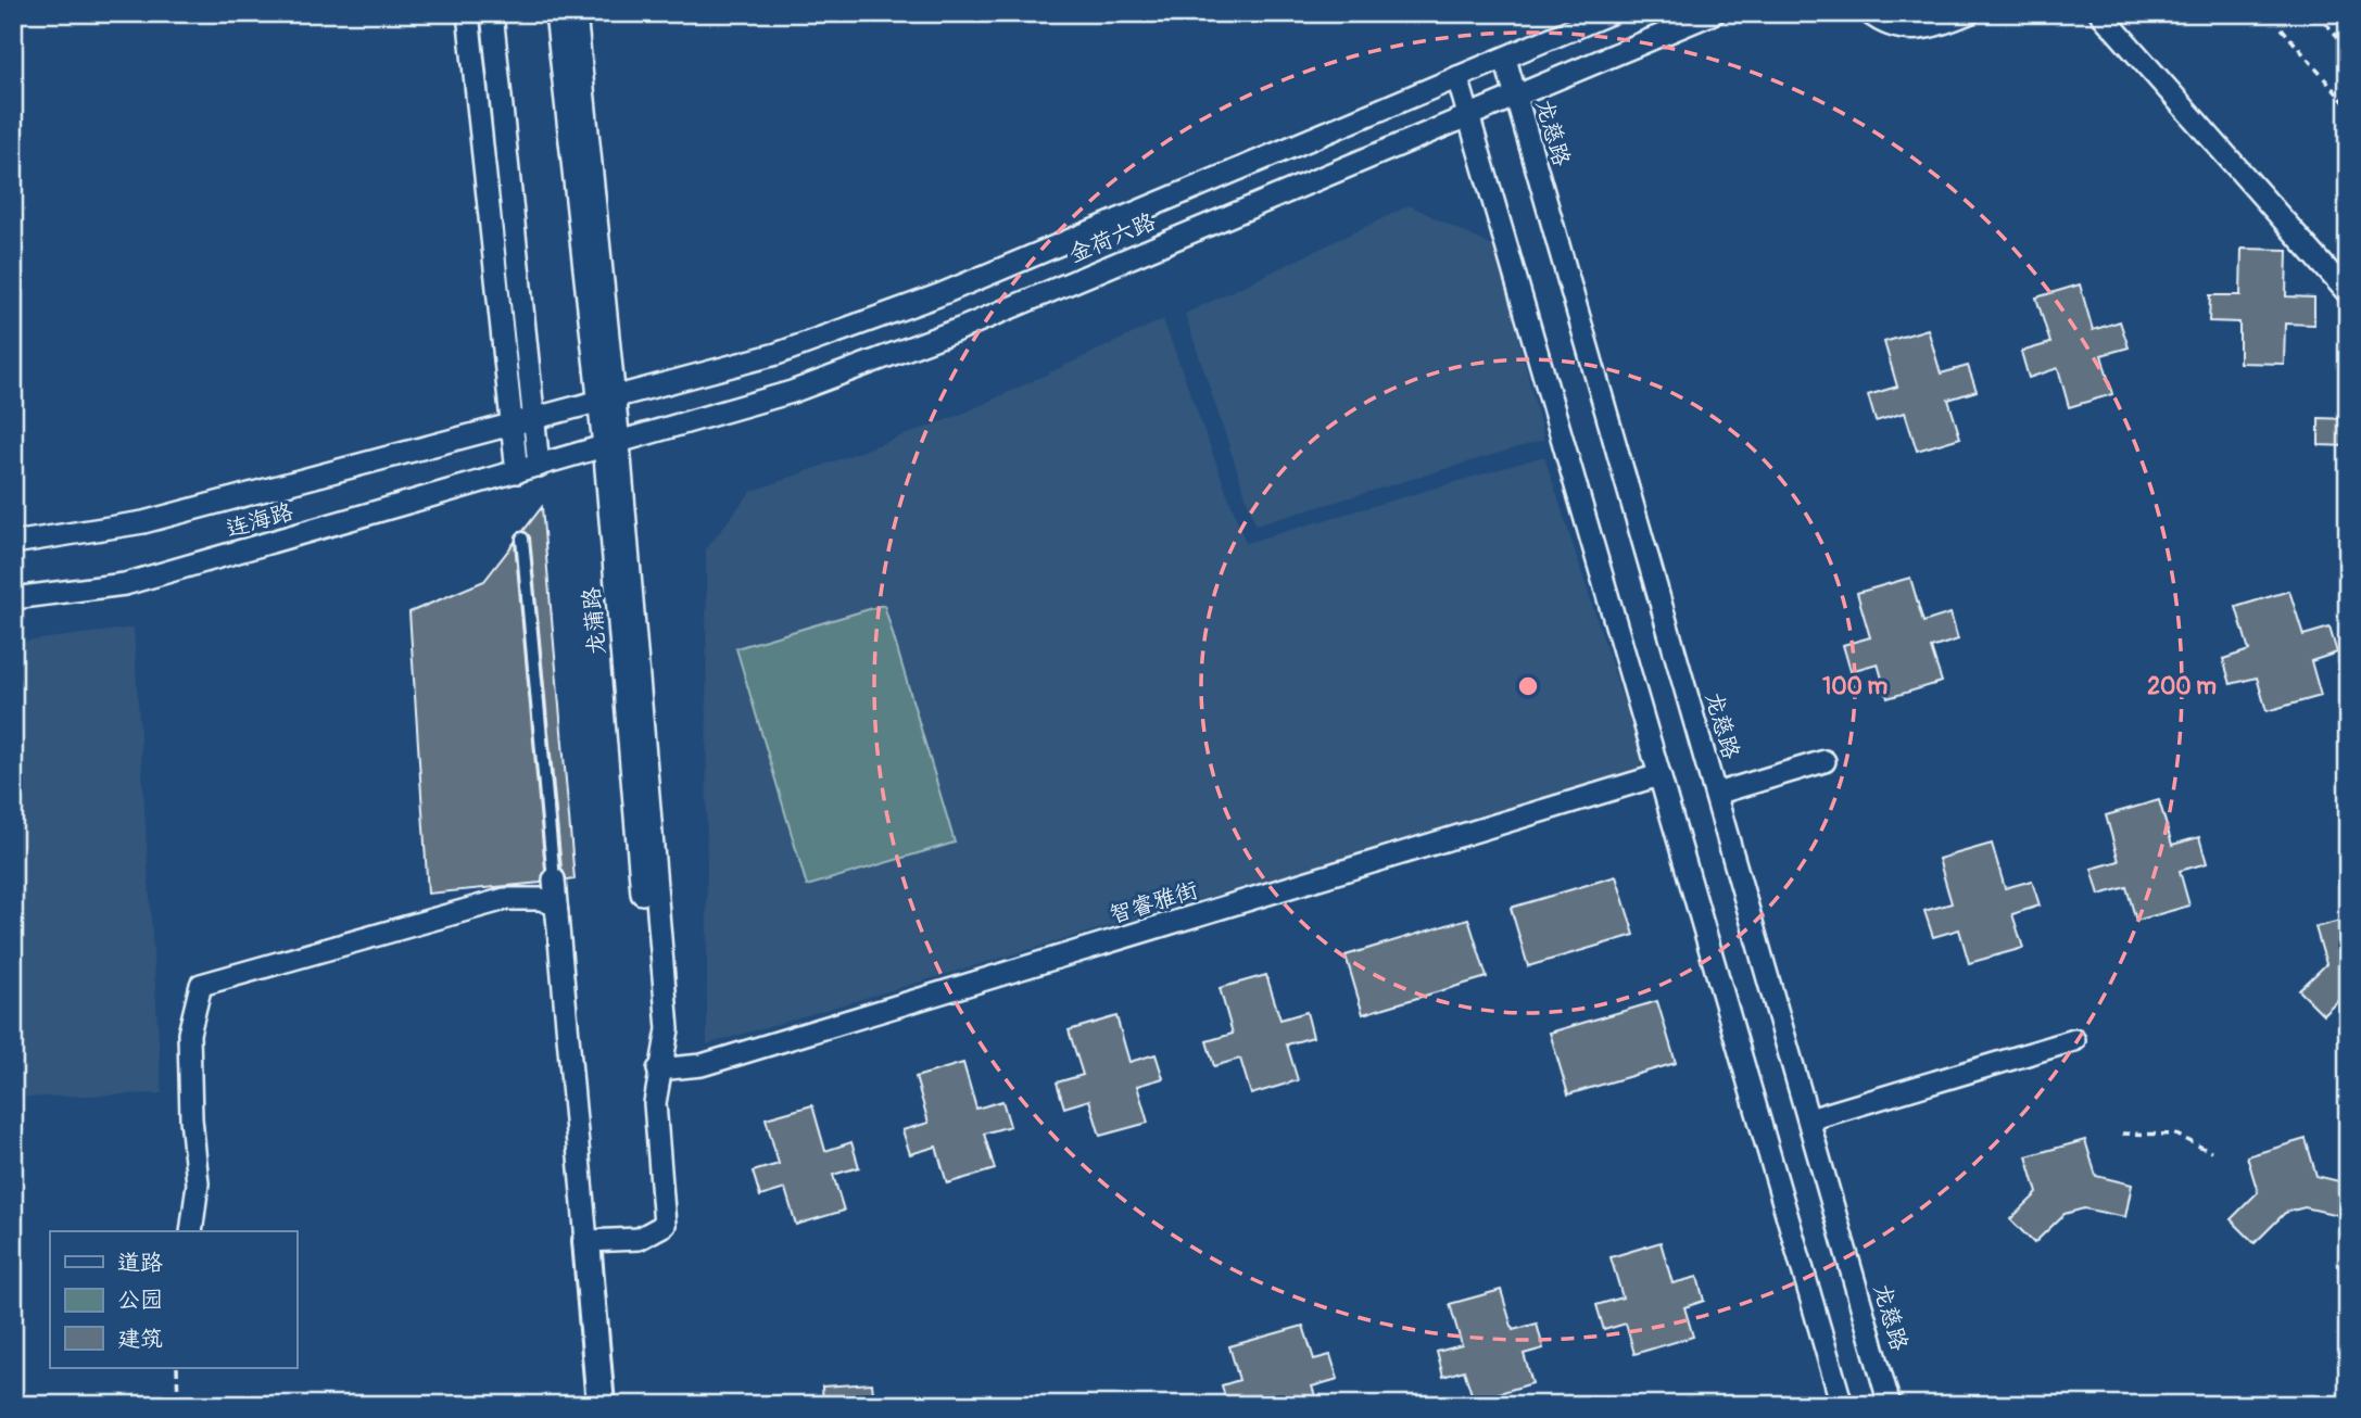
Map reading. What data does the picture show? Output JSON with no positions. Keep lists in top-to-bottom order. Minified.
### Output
{"streets":{"street":["龙慈路","金荷六路","连海路","龙蒲路","智睿雅街"]},"crossings":[["龙慈路","金荷六路"],["金荷六路","连海路"],["金荷六路","龙蒲路"],["龙蒲路","智睿雅街"]],"legend":["道路","公园","建筑"],"rings":["100 m","200 m"]}
